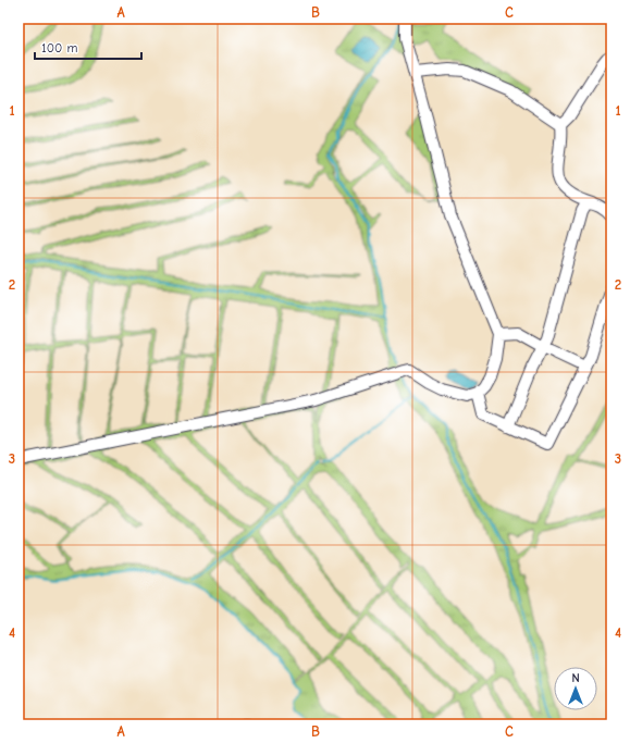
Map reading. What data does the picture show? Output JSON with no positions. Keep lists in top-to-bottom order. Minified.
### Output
{"scale_bar":"100 m","north":"top","grid":{"columns":["A","B","C"],"rows":["1","2","3","4"]}}
